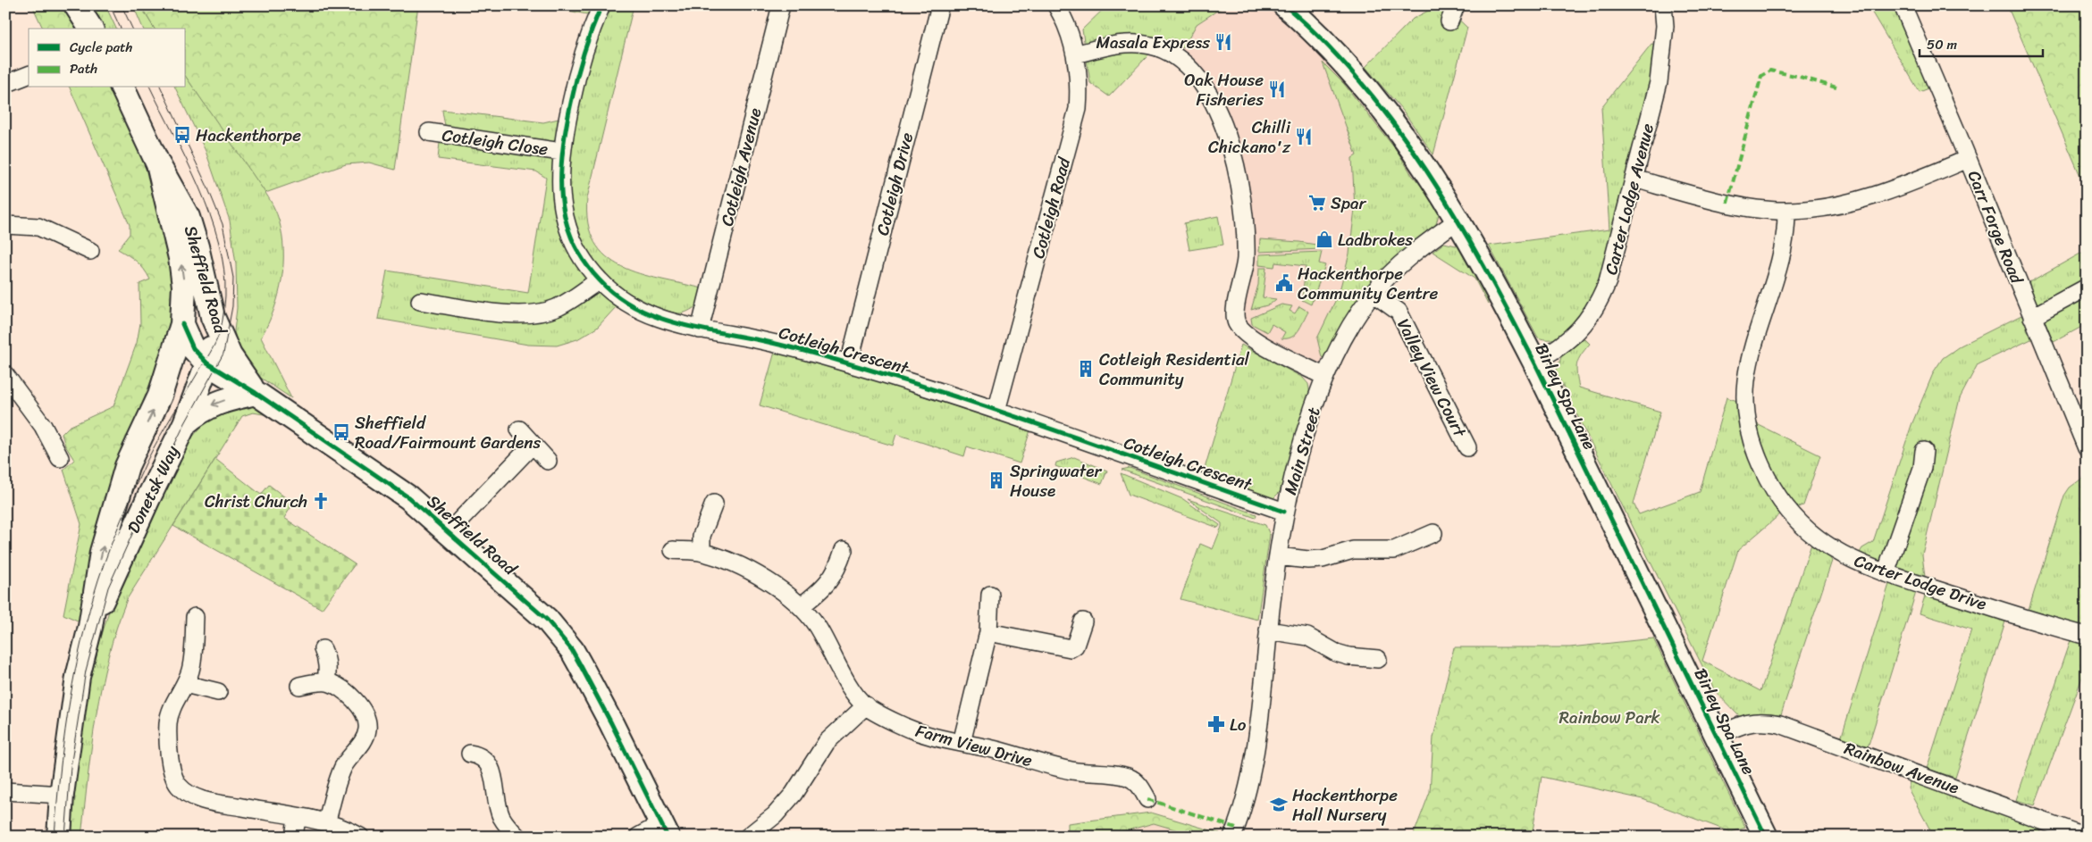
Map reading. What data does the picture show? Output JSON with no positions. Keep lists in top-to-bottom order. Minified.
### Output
{"streets":{"street":["Cotleigh Close","Cotleigh Avenue","Cotleigh Drive","Carter Lodge Avenue","Cotleigh Road","Carr Forge Road","Sheffield Road","Cotleigh Crescent","Valley View Court","Birley Spa Lane","Main Street","Donetsk Way","Carter Lodge Drive","Farm View Drive","Rainbow Avenue"]},"crossings":[["Cotleigh Close","Cotleigh Crescent"],["Cotleigh Avenue","Cotleigh Crescent"],["Cotleigh Drive","Cotleigh Crescent"],["Carter Lodge Avenue","Birley Spa Lane"],["Cotleigh Road","Cotleigh Crescent"],["Sheffield Road","Donetsk Way"],["Cotleigh Crescent","Main Street"],["Valley View Court","Main Street"],["Birley Spa Lane","Main Street"],["Birley Spa Lane","Rainbow Avenue"]],"parks":["Rainbow Park"],"places":{"restaurant":["Masala Express","Oak House Fisheries","Chilli Chickano'z"],"bus stop":["Hackenthorpe","Sheffield Road/Fairmount Gardens"],"supermarket":["Spar"],"shop":["Ladbrokes"],"public building":["Hackenthorpe Community Centre"],"building":["Cotleigh Residential Community","Springwater House"],"church":["Christ Church"],"pharmacy":["Lo"],"school or university":["Hackenthorpe Hall Nursery"]},"legend":["Cycle path","Path"],"scale_bar":"50 m"}
